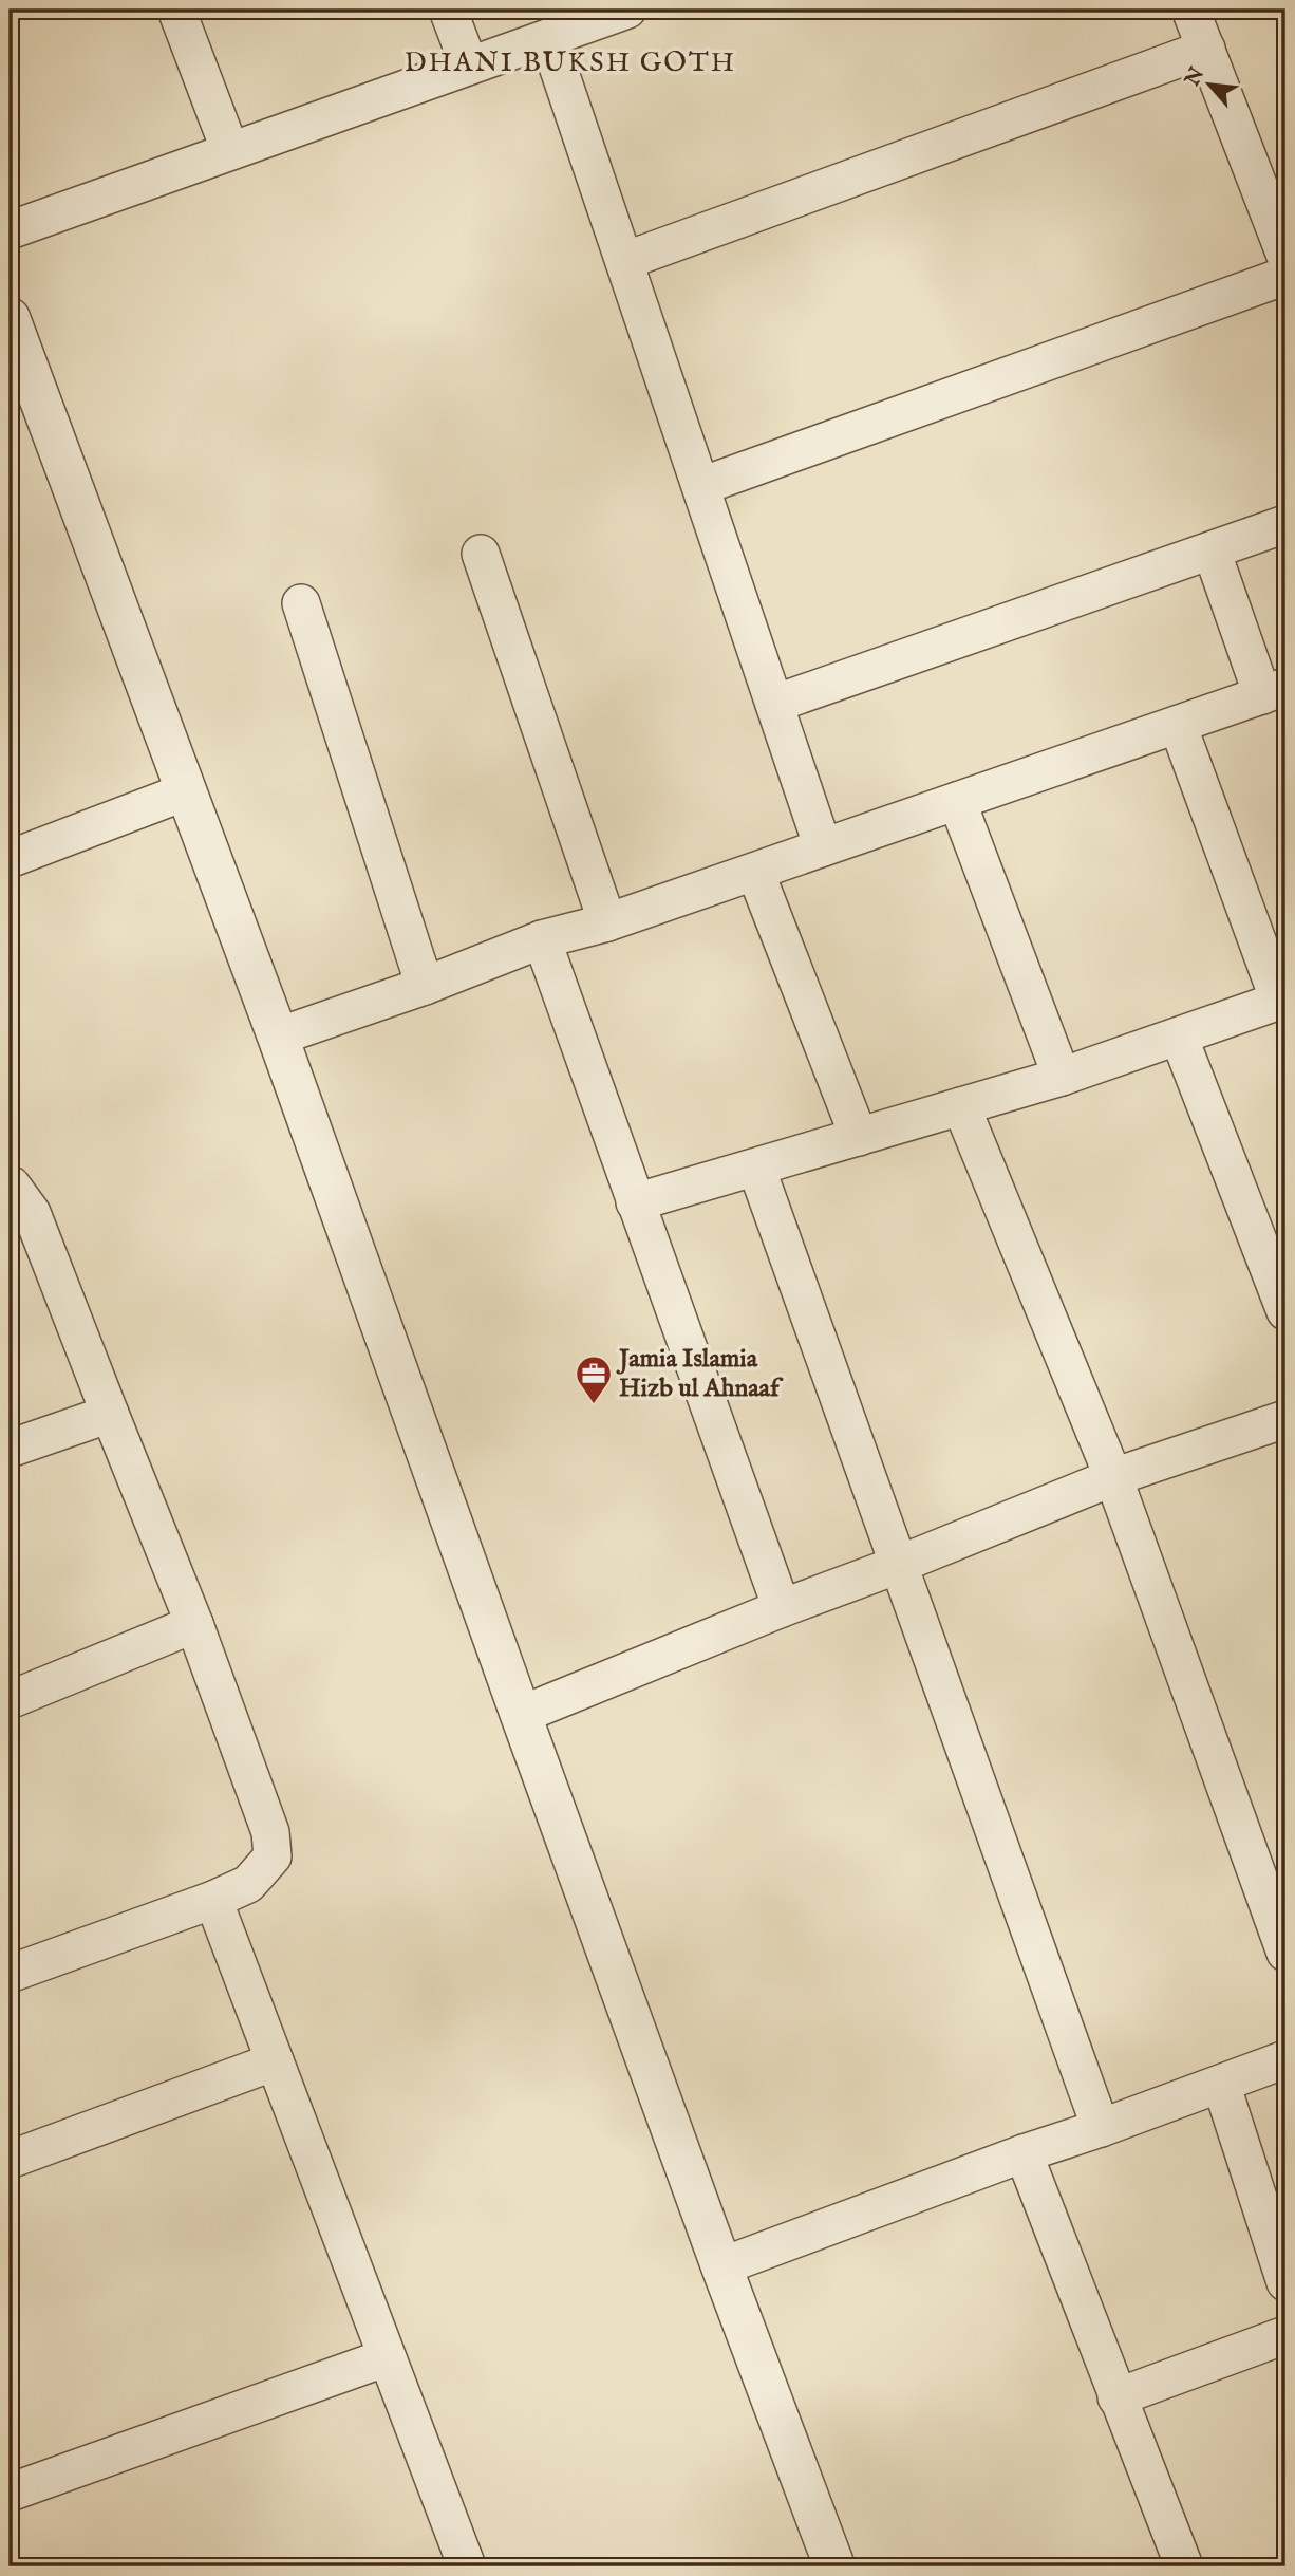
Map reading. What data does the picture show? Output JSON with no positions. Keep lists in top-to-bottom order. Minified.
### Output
{"districts":["DHANI BUKSH GOTH"],"places":{"office":["Jamia Islamia Hizb ul Ahnaaf"]},"north":"top left"}
